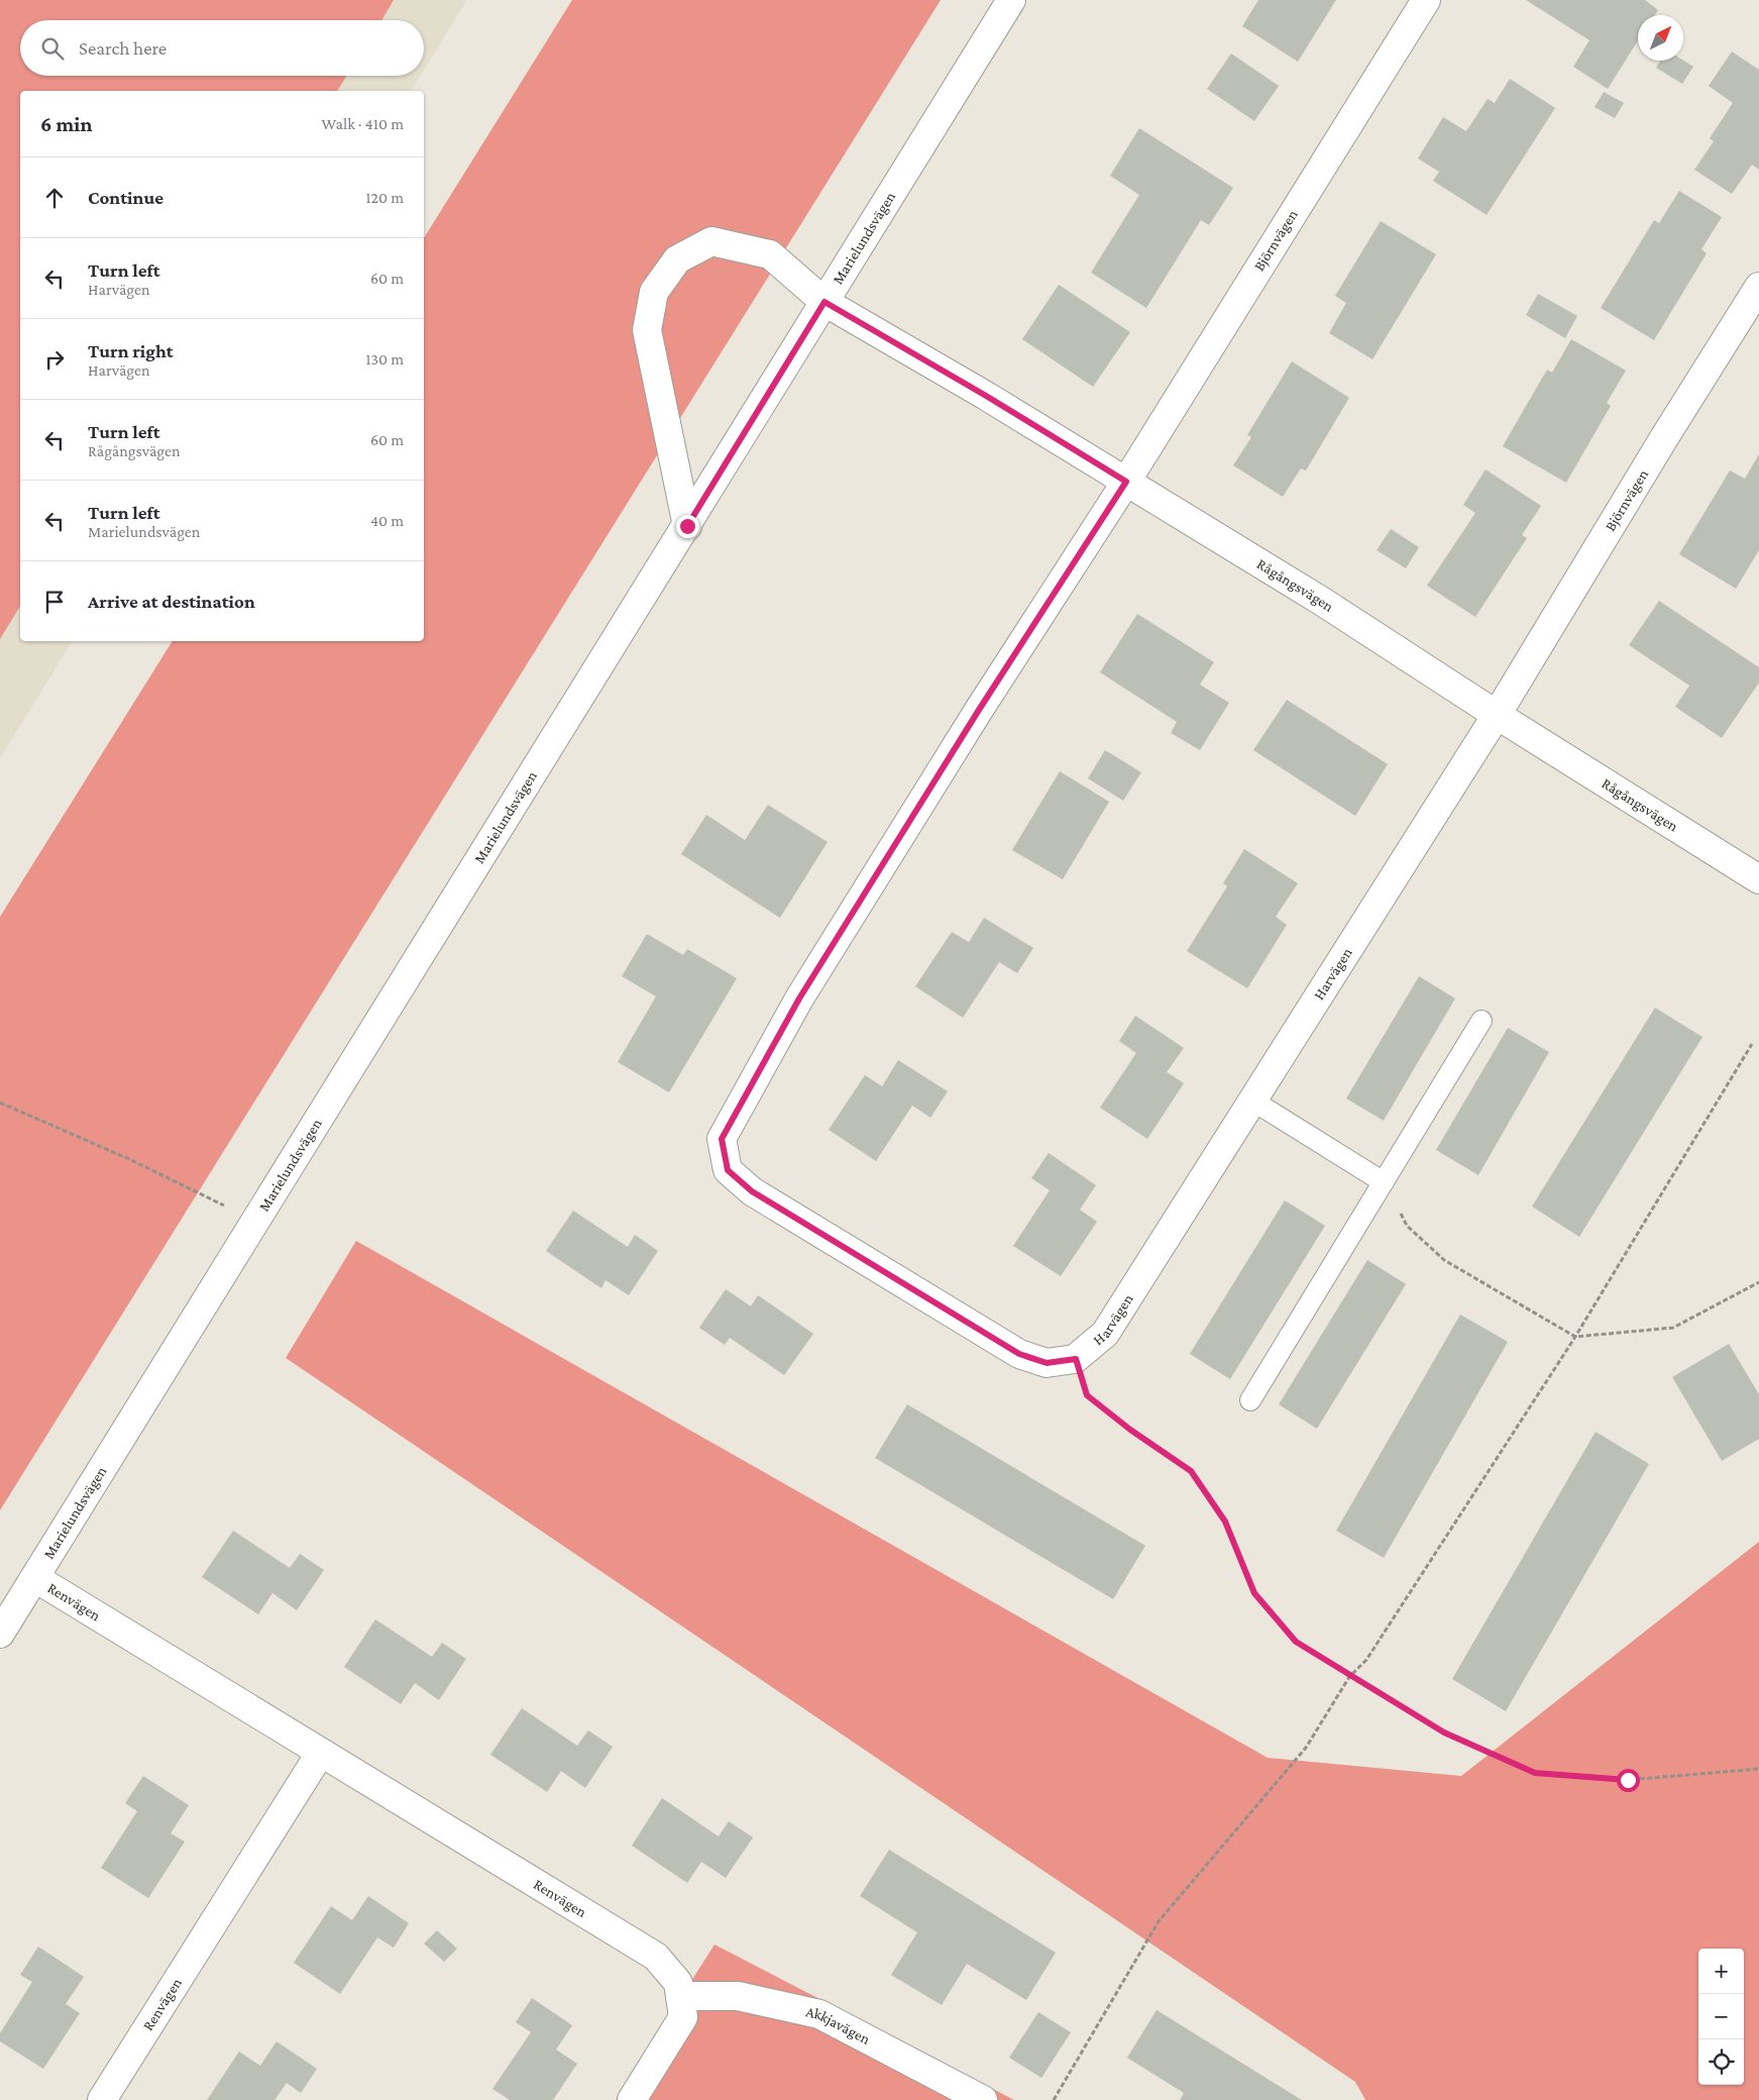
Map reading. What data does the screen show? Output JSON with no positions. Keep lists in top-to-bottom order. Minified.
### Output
{"streets":{"street":["Marielundsvägen","Björnvägen","Rågångsvägen","Harvägen","Renvägen","Akkjavägen"]},"crossings":[["Marielundsvägen","Rågångsvägen"],["Marielundsvägen","Renvägen"],["Björnvägen","Rågångsvägen"],["Björnvägen","Harvägen"],["Rågångsvägen","Harvägen"],["Renvägen","Akkjavägen"]],"north":"top right","page":{"search":"Search here","heading":["6 min","Walk · 410 m"],"list":[["Continue","120 m"],["Turn left","Harvägen","60 m"],["Turn right","Harvägen","130 m"],["Turn left","Rågångsvägen","60 m"],["Turn left","Marielundsvägen","40 m"],"Arrive at destination"],"map_buttons":["+","−"]}}
